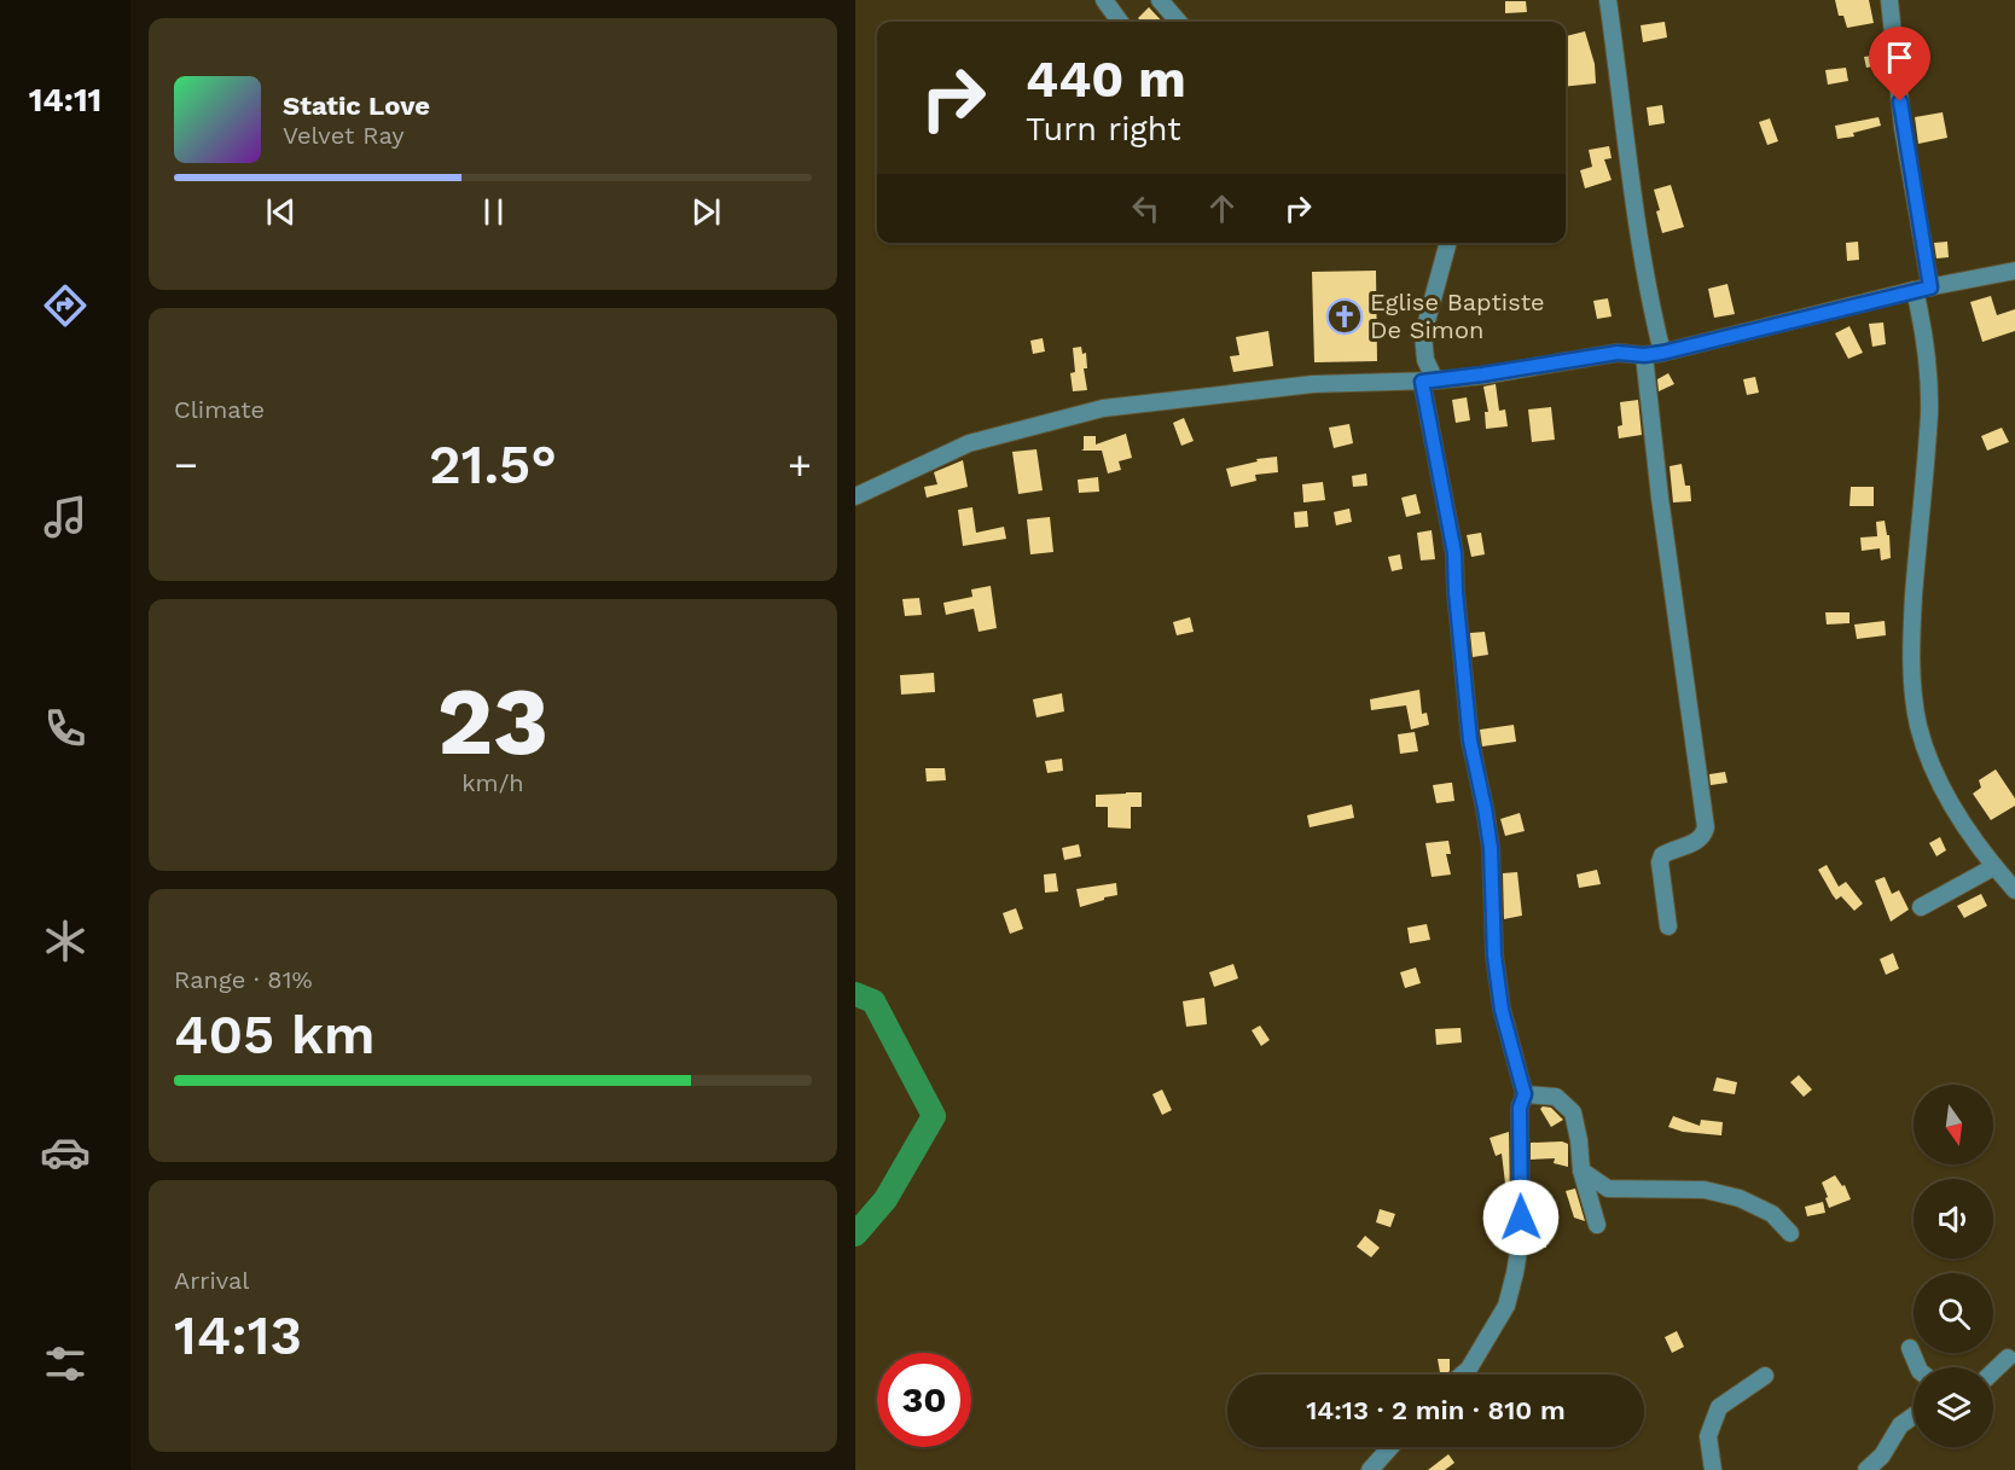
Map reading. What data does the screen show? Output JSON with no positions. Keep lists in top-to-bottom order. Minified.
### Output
{"places":{"church":["Eglise Baptiste De Simon"]},"north":"bottom","page":{"tabs":"14:11","turn":["440 m","Turn right"],"song":["Static Love","Velvet Ray"],"tile":["Climate",["23","km/h"],["Range · 81%","405 km"],["Arrival","14:13"]],"heat":["−","21.5°","+"],"limit":"30","trip":"14:13 · 2 min · 810 m"}}
